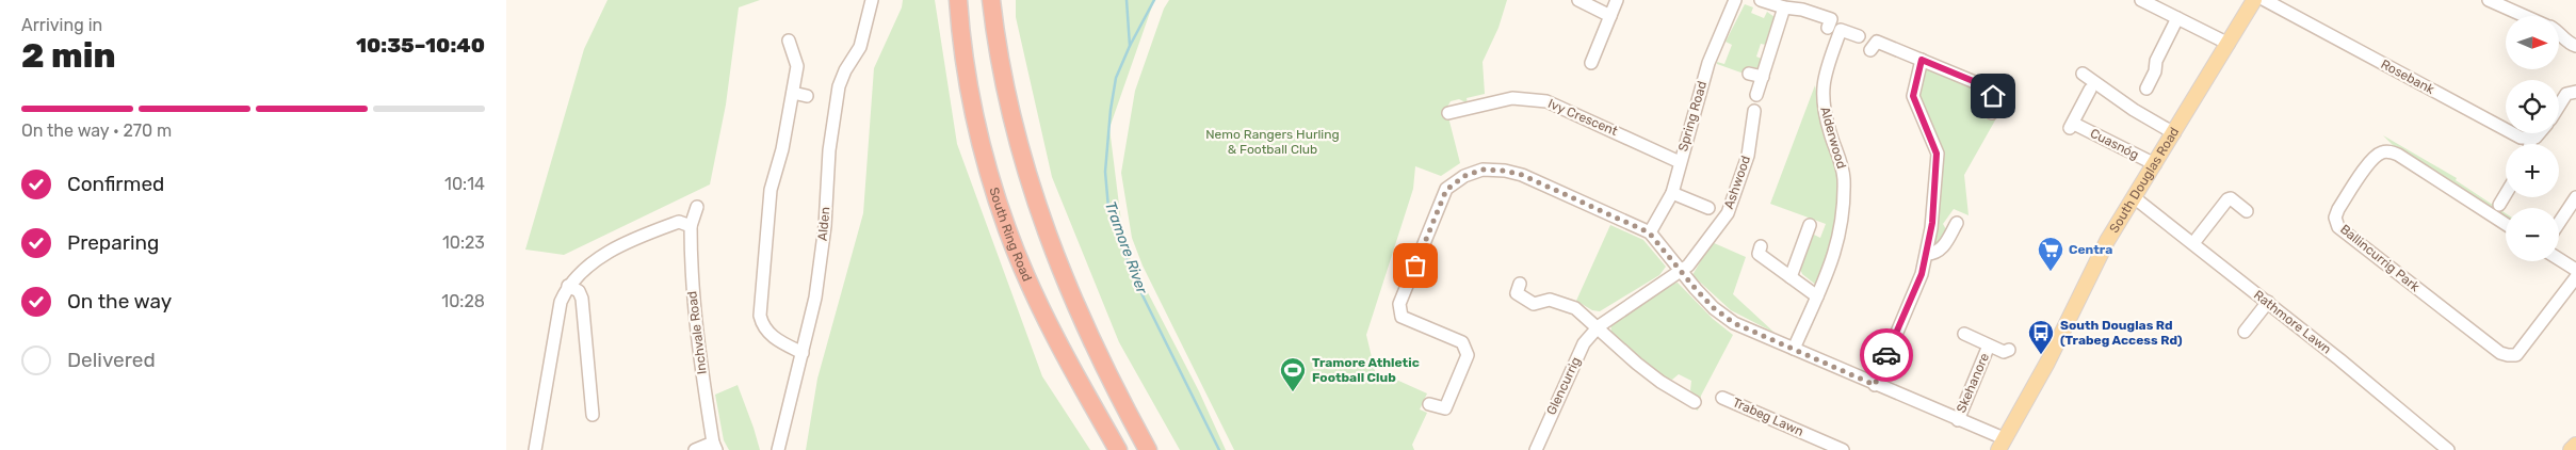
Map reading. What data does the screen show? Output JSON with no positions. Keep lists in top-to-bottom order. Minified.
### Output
{"streets":{"highway":["South Ring Road"],"main road":["South Douglas Road"],"street":["Rosebank","Spring Road","Ivy Crescent","Alderwood","Cuasnóg","Ashwood","Alden","Ballincurrig Park","Rathmore Lawn","Inchvale Road","Skehanore","Glencurrig","Trabeg Lawn"]},"crossings":[["Spring Road","Ivy Crescent"],["Cuasnóg","South Douglas Road"],["South Douglas Road","Rathmore Lawn"],["Ashwood","Glencurrig"]],"water":["Tramore River"],"parks":["Nemo Rangers Hurling & Football Club"],"places":{"supermarket":["Centra"],"bus stop":["South Douglas Rd (Trabeg Access Rd)"],"sports":["Tramore Athletic Football Club"]},"north":"right","page":{"heading":["2 min","Arriving in","10:35–10:40"],"map_buttons":["+","−"],"bar":"On the way · 270 m","list":[["Confirmed","10:14"],["Preparing","10:23"],["On the way","10:28"],"Delivered"]}}
